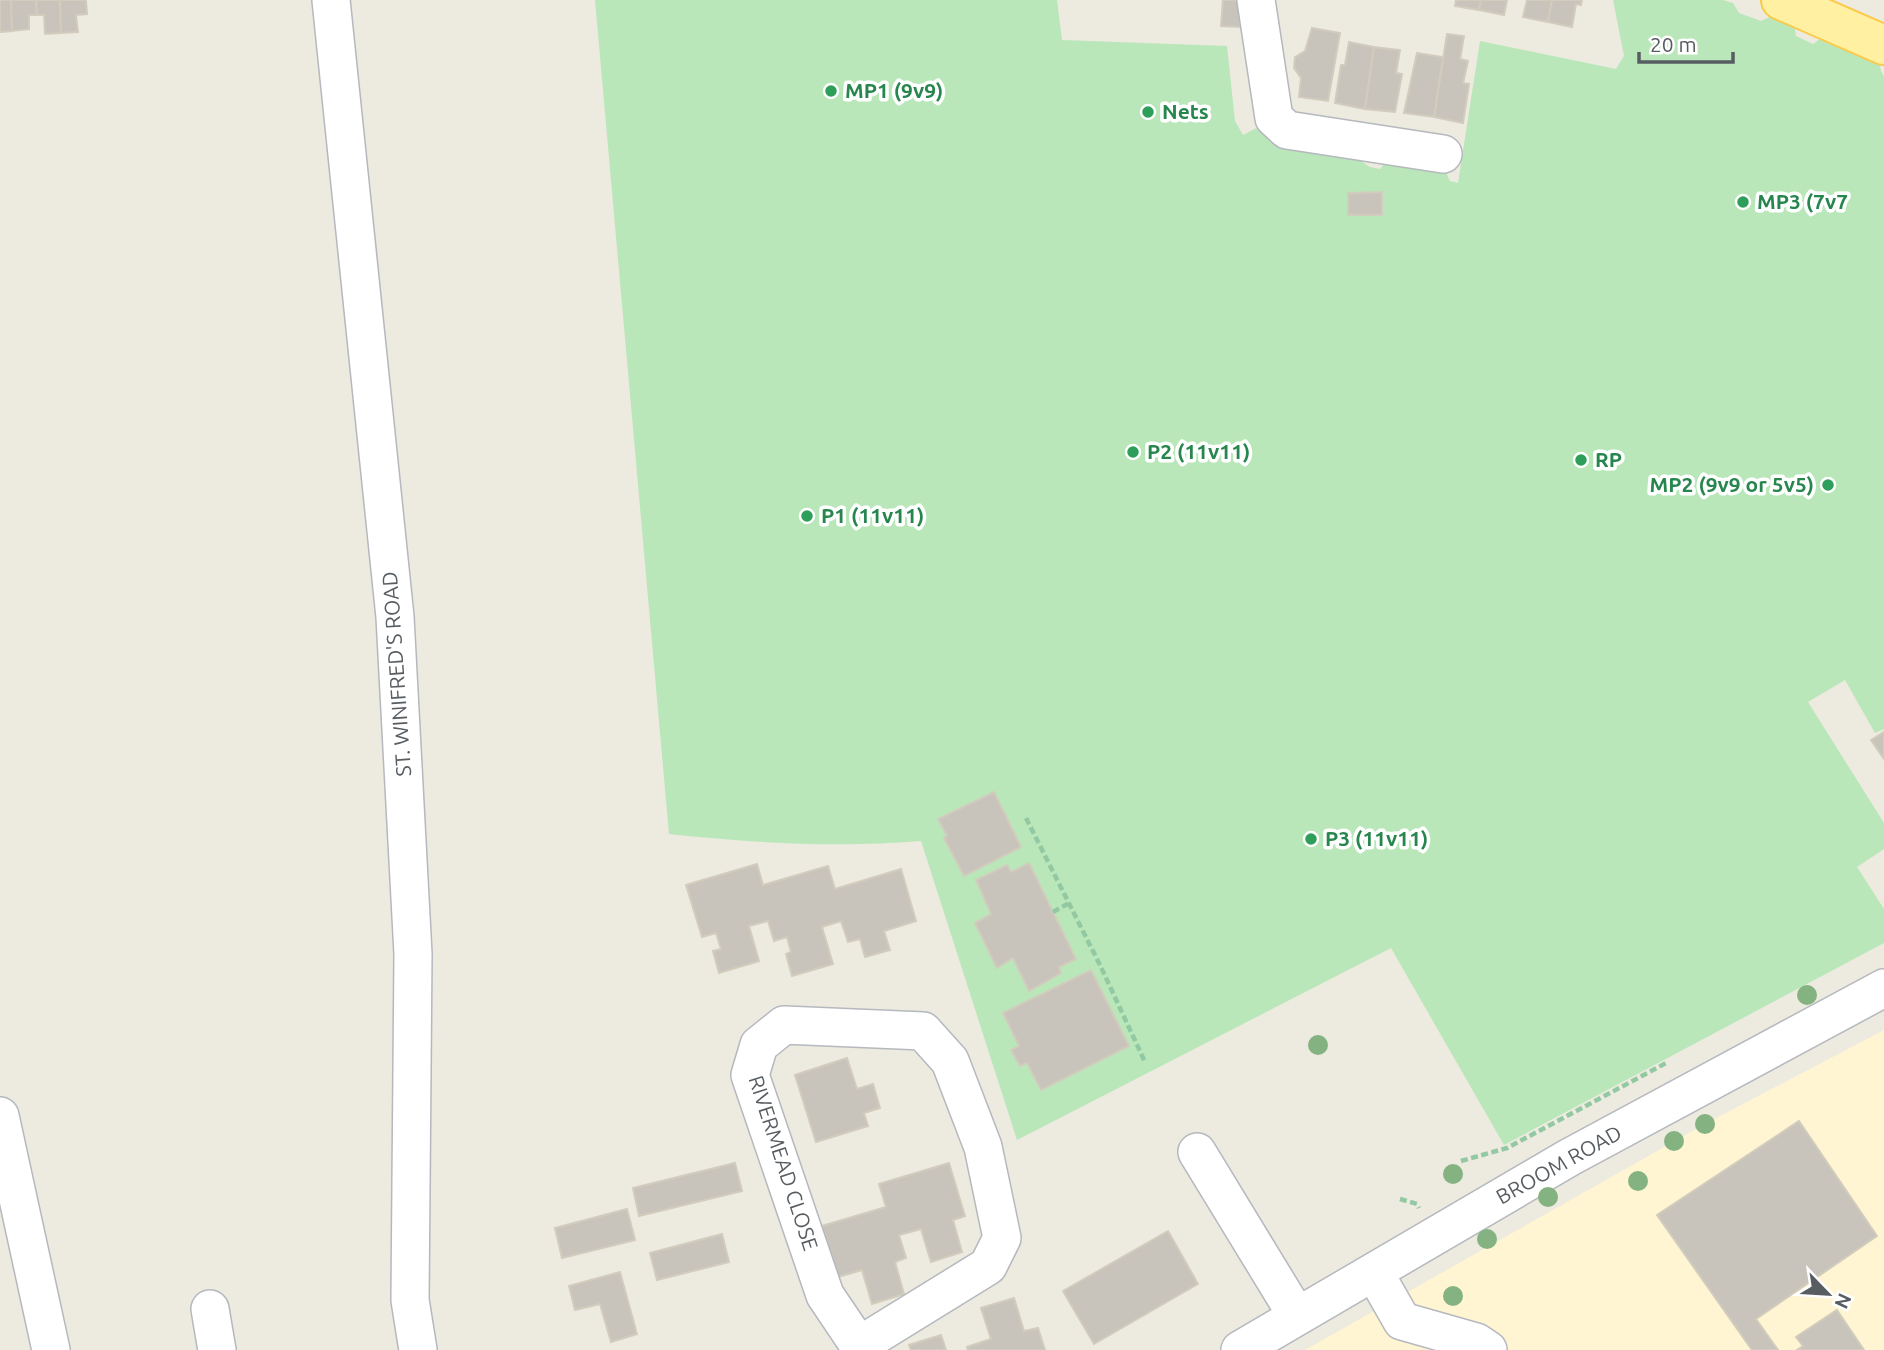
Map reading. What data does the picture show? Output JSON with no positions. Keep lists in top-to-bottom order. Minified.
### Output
{"streets":{"street":["ST. WINIFRED'S ROAD","RIVERMEAD CLOSE","BROOM ROAD"]},"places":["MP1 (9v9)","Nets","MP3 (7v7","P2 (11v11)","RP","MP2 (9v9 or 5v5)","P1 (11v11)","P3 (11v11)"],"scale_bar":"20 m","north":"bottom right"}
